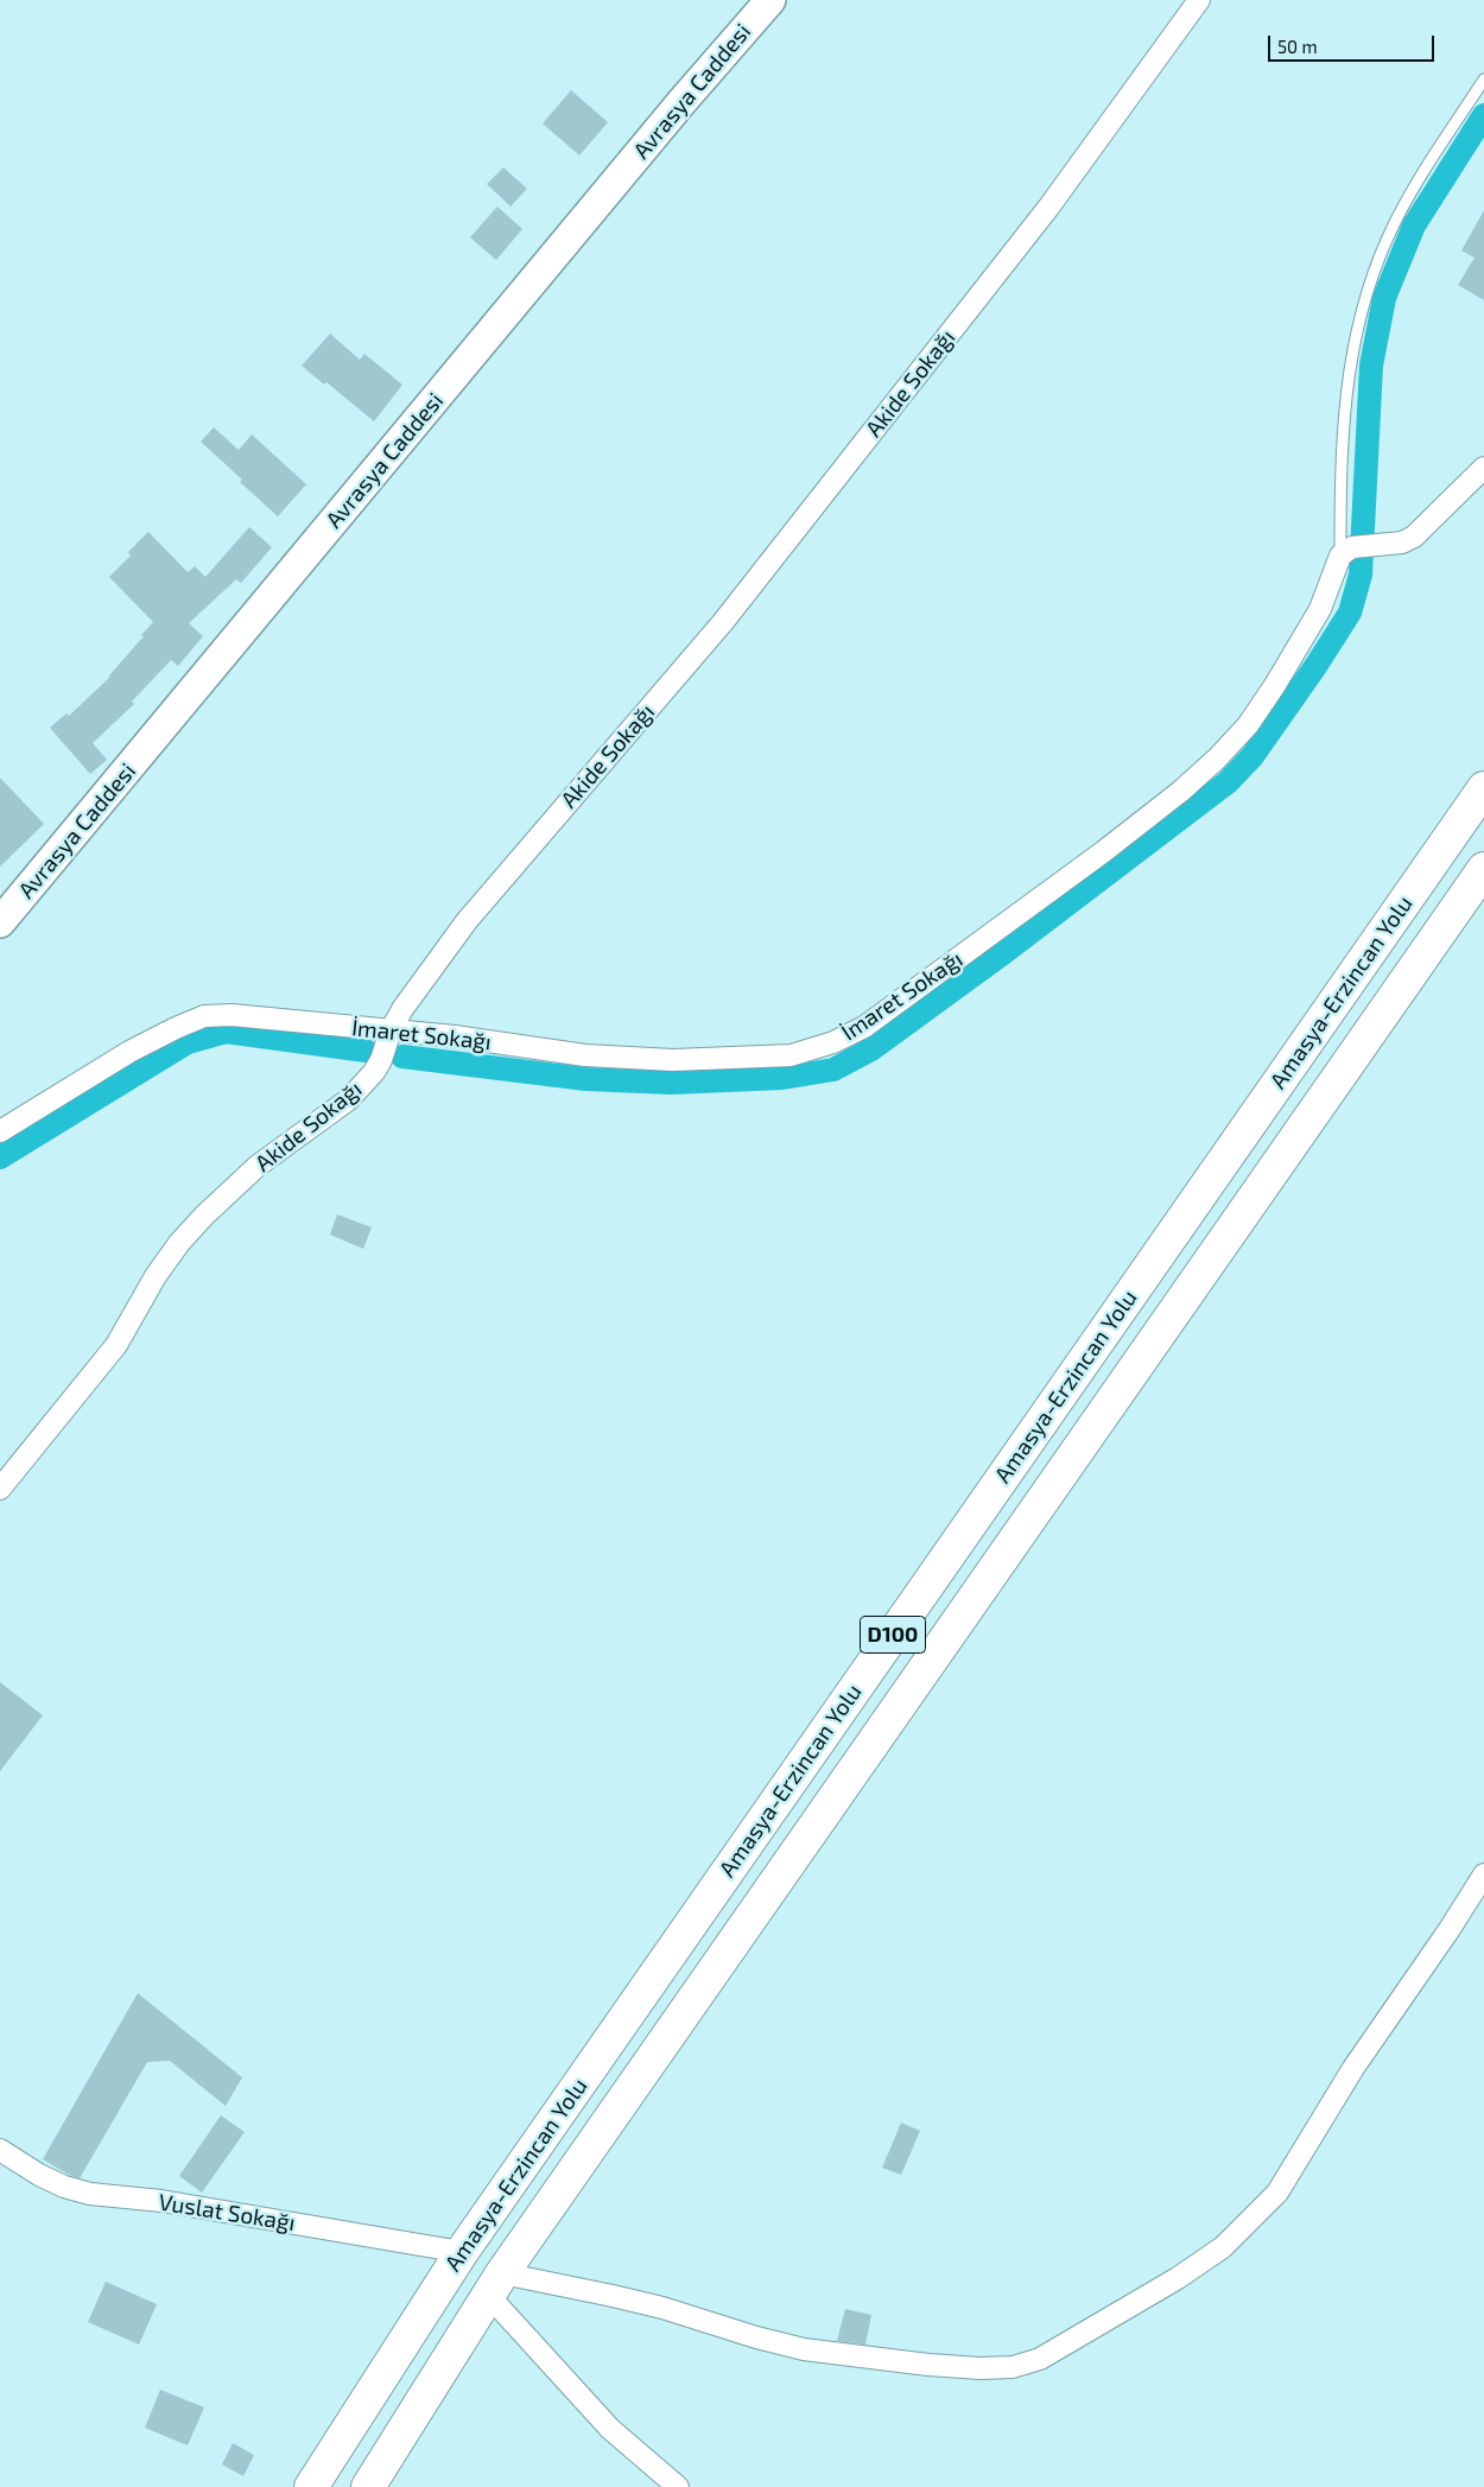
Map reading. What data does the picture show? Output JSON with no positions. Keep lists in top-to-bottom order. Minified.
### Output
{"streets":{"highway":["Amasya-Erzincan Yolu","D100"],"street":["Avrasya Caddesi","Akide Sokağı","İmaret Sokağı","Vuslat Sokağı"]},"crossings":[["Akide Sokağı","İmaret Sokağı"],["Amasya-Erzincan Yolu","Vuslat Sokağı"]],"scale_bar":"50 m"}
